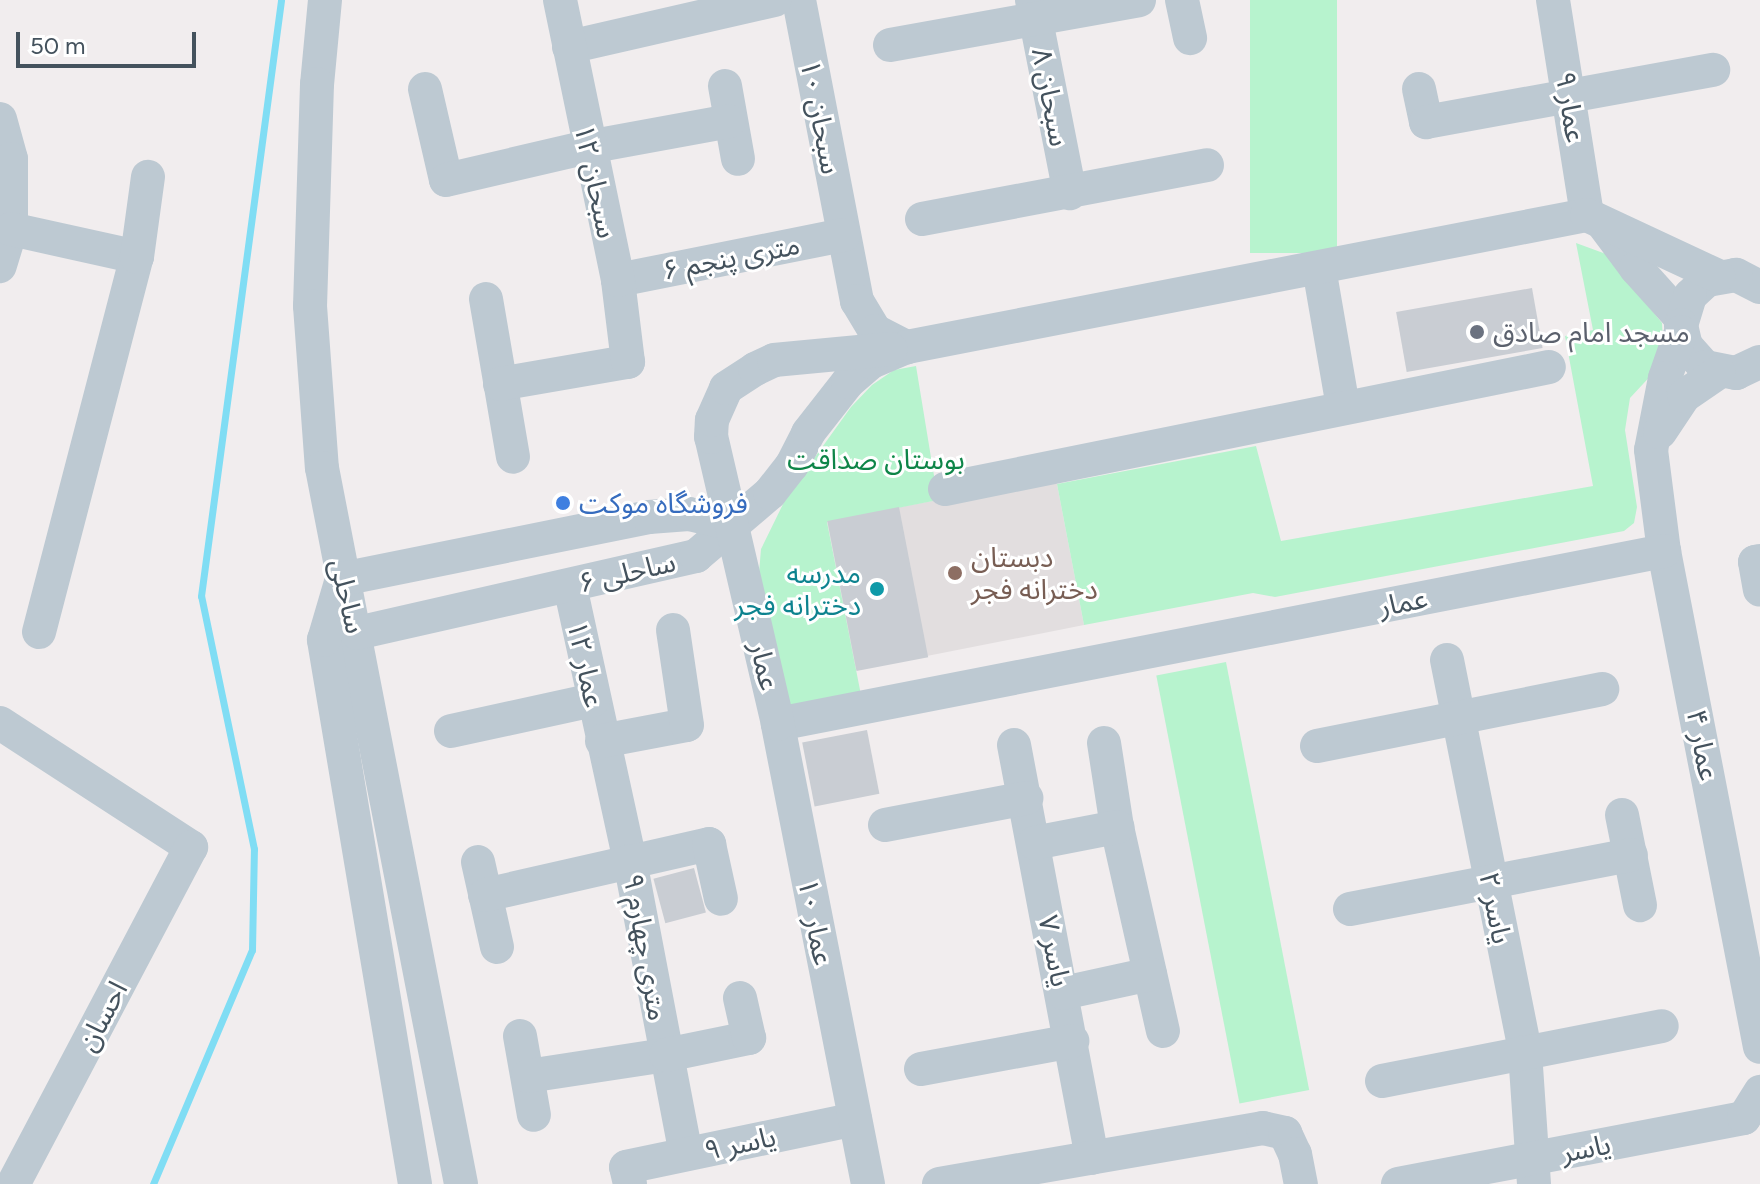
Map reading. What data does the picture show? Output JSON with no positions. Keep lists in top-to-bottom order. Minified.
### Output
{"streets":{"street":["سبحان ۸","عمار ۹","سبحان ۱۰","سبحان ۱۲","۶ متری پنجم","ساحلی ۶","ساحلی","عمار","عمار ۱۲","عمار ۴","یاسر ۲","عمار ۱۰","۹ متری چهارم","یاسر ۷","احسان","یاسر ۹","یاسر"]},"crossings":[["سبحان ۱۰","۶ متری پنجم"],["سبحان ۱۰","عمار"],["سبحان ۱۲","۶ متری پنجم"],["ساحلی ۶","ساحلی"],["ساحلی ۶","عمار"],["ساحلی ۶","عمار ۱۲"],["عمار","عمار ۴"],["عمار","عمار ۱۰"],["عمار ۱۲","۹ متری چهارم"],["یاسر ۲","یاسر"],["عمار ۱۰","یاسر ۹"],["۹ متری چهارم","یاسر ۹"]],"parks":["بوستان صداقت"],"places":["مسجد امام صادق","فروشگاه موکت","دبستان دخترانه فجر","مدرسه دخترانه فجر"],"scale_bar":"50 m"}
